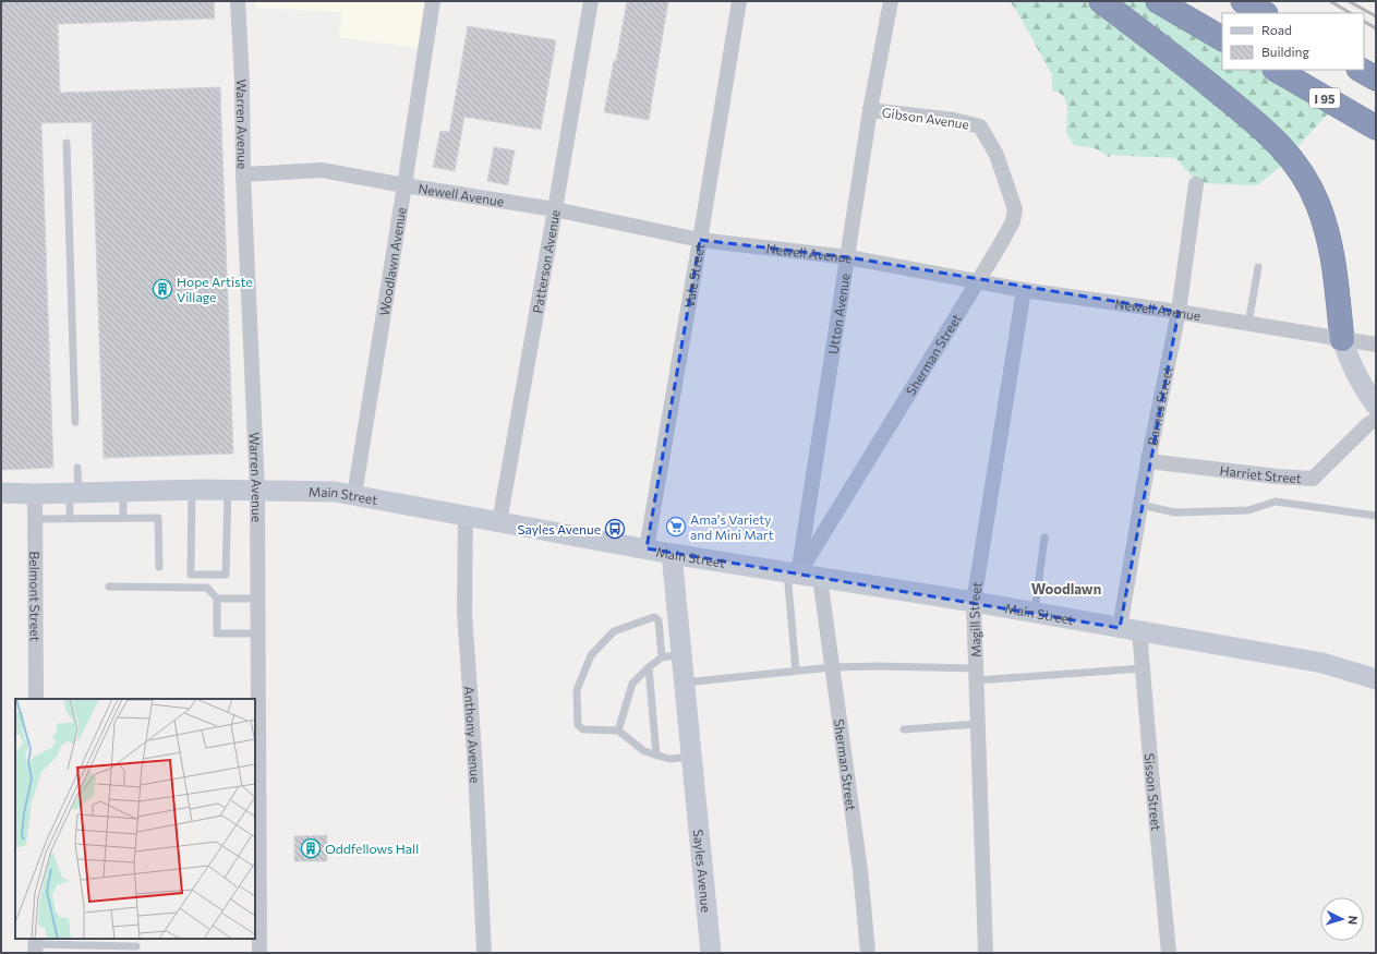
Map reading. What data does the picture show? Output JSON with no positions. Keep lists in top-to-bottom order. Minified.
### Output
{"streets":{"highway":["I 95"],"main road":["Main Street","Sayles Avenue"],"street":["Gibson Avenue","Warren Avenue","Newell Avenue","Woodlawn Avenue","Patterson Avenue","Vale Street","Utton Avenue","Sherman Street","Barnes Street","Harriet Street","Belmont Street","Magill Street","Anthony Avenue","Sisson Street"]},"crossings":[["Gibson Avenue","Utton Avenue"],["Gibson Avenue","Sherman Street"],["Warren Avenue","Newell Avenue"],["Warren Avenue","Main Street"],["Newell Avenue","Woodlawn Avenue"],["Newell Avenue","Patterson Avenue"],["Newell Avenue","Vale Street"],["Newell Avenue","Utton Avenue"],["Newell Avenue","Sherman Street"],["Newell Avenue","Barnes Street"],["Newell Avenue","Magill Street"],["Woodlawn Avenue","Main Street"],["Patterson Avenue","Main Street"],["Vale Street","Main Street"],["Utton Avenue","Sherman Street"],["Utton Avenue","Main Street"],["Sherman Street","Main Street"],["Barnes Street","Harriet Street"],["Barnes Street","Main Street"],["Barnes Street","Sisson Street"],["Main Street","Belmont Street"],["Main Street","Magill Street"],["Main Street","Anthony Avenue"],["Main Street","Sisson Street"],["Main Street","Sayles Avenue"]],"districts":["Woodlawn"],"places":{"building":["Hope Artiste Village","Oddfellows Hall"],"supermarket":["Ama's Variety and Mini Mart"],"bus stop":["Sayles Avenue"]},"legend":["Road","Building"],"north":"right"}
